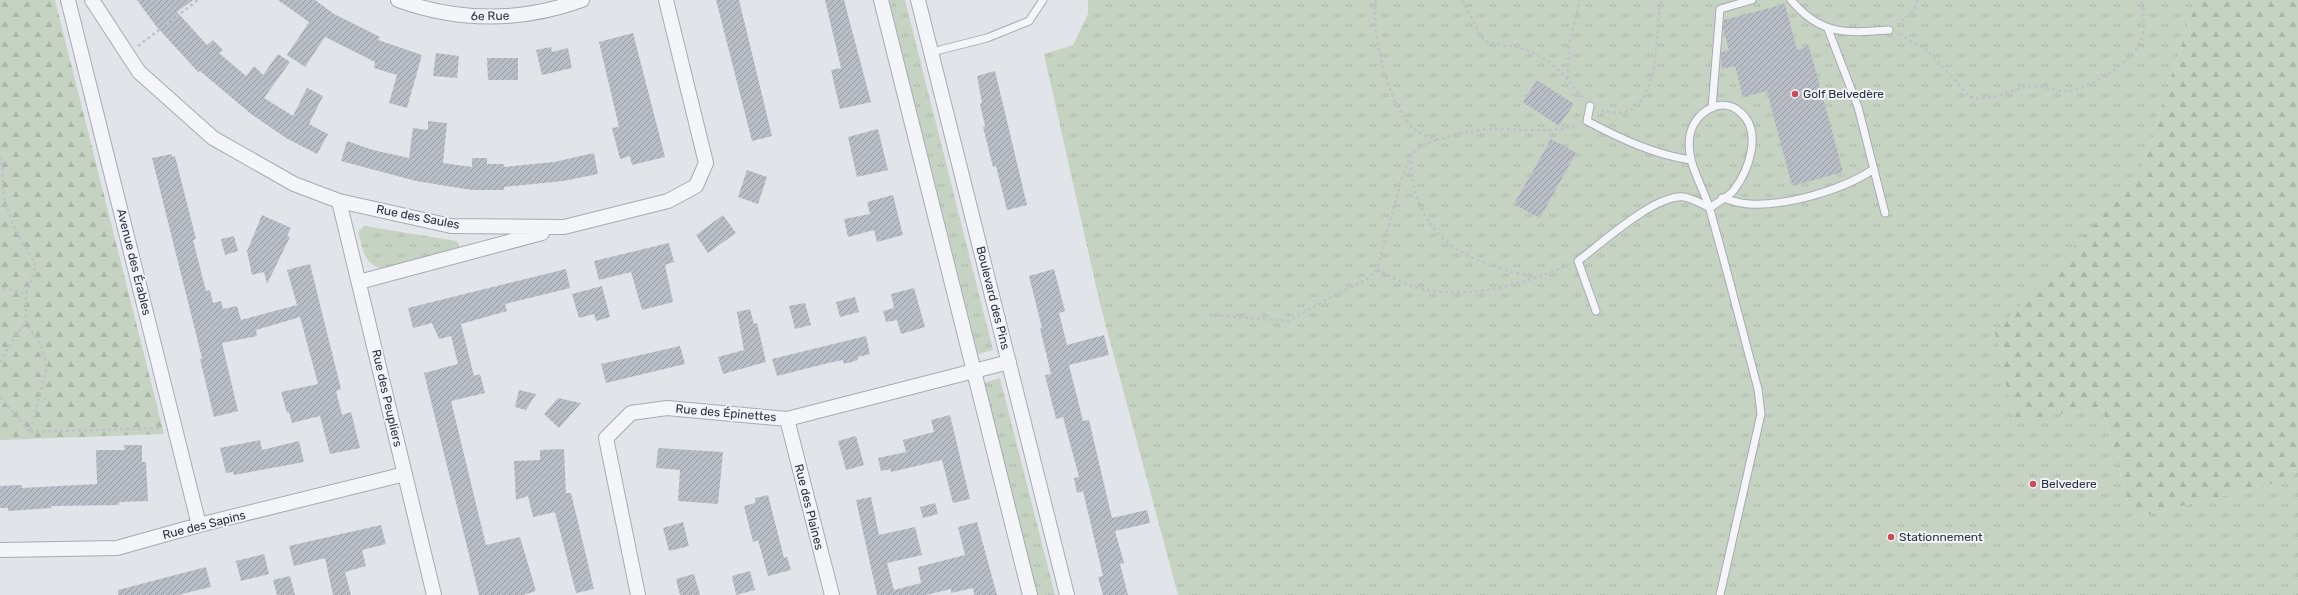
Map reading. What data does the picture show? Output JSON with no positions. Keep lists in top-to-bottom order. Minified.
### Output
{"streets":{"street":["6e Rue","Rue des Saules","Avenue des Érables","Boulevard des Pins","Rue des Peupliers","Rue des Épinettes","Rue des Plaines","Rue des Sapins"]},"crossings":[["Rue des Saules","Rue des Peupliers"],["Avenue des Érables","Rue des Sapins"],["Boulevard des Pins","Rue des Épinettes"],["Rue des Peupliers","Rue des Sapins"],["Rue des Épinettes","Rue des Plaines"]],"places":["Golf Belvedère","Belvedere","Stationnement"]}
